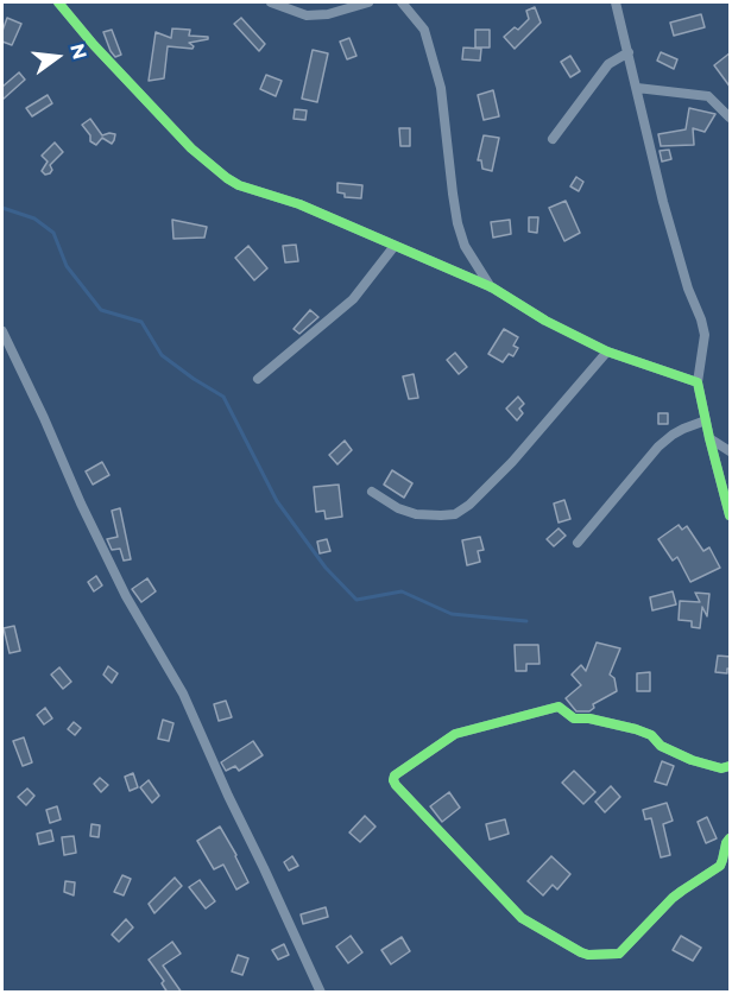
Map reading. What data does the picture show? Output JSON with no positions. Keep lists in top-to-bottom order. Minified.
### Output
{"north":"right"}
